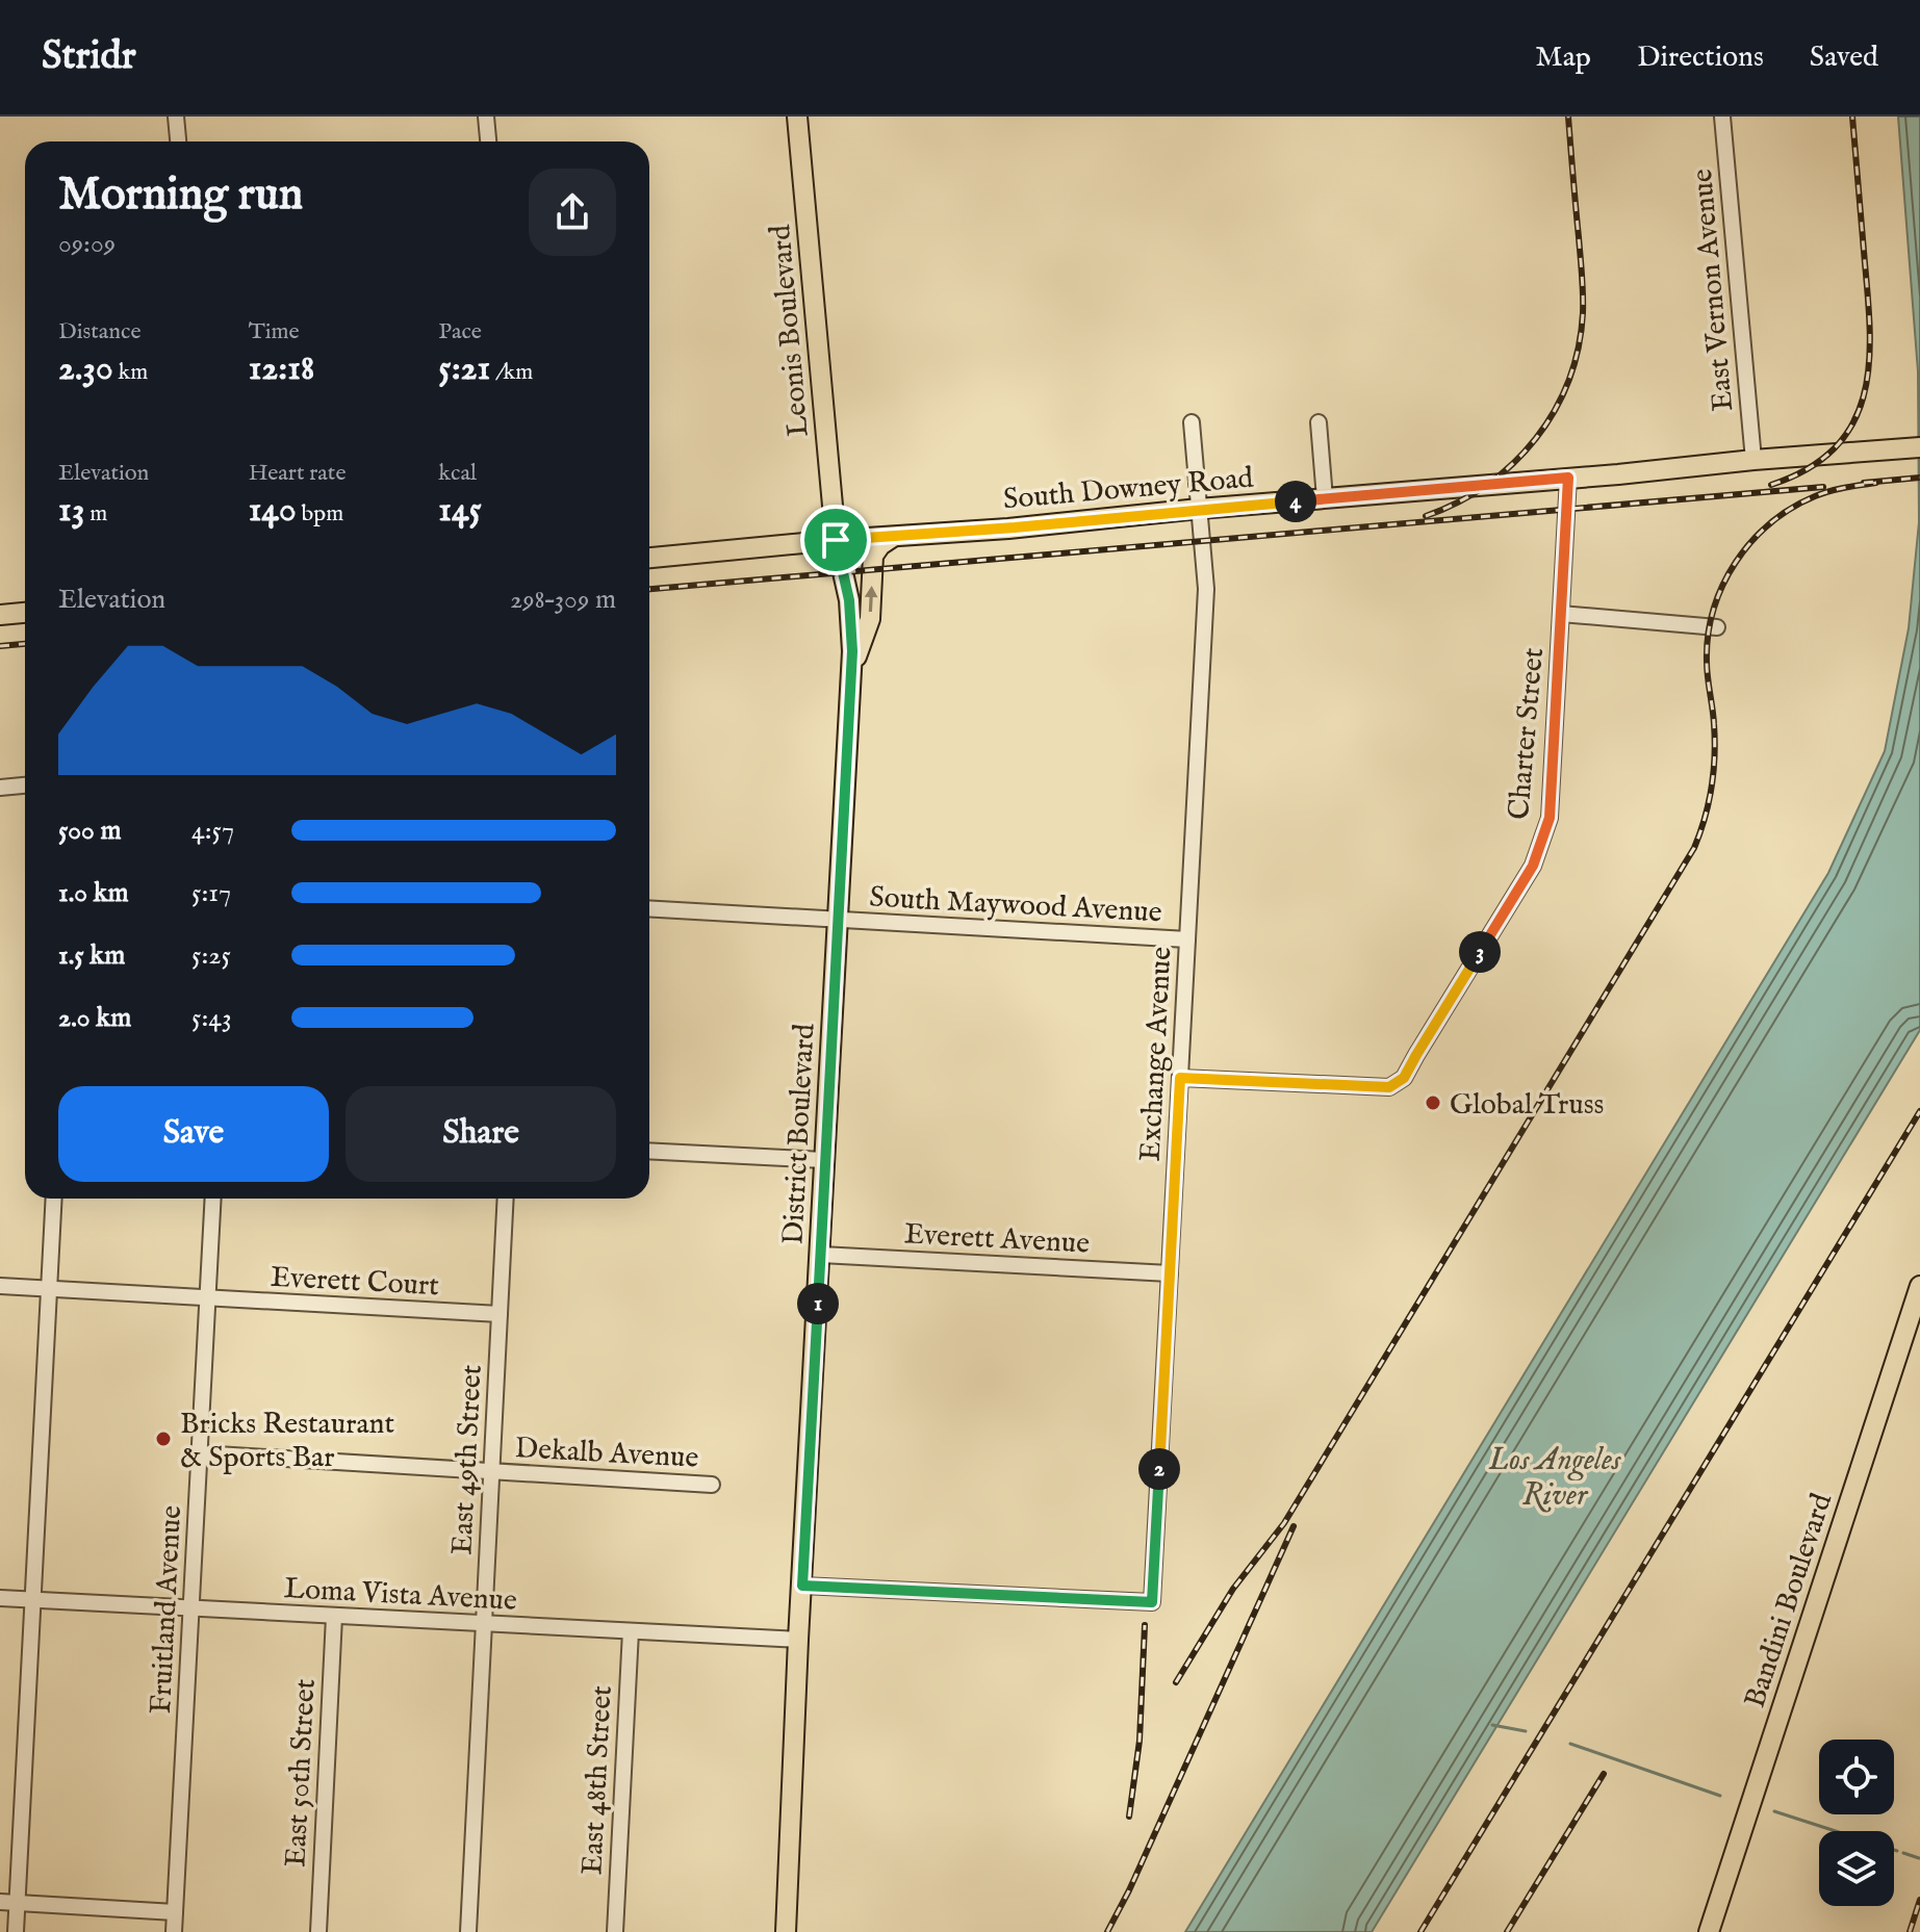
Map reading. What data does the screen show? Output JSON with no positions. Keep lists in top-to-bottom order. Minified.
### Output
{"streets":{"main road":["Leonis Boulevard","South Downey Road","District Boulevard","Bandini Boulevard"],"street":["East Vernon Avenue","Charter Street","South Maywood Avenue","Exchange Avenue","Everett Avenue","Everett Court","Dekalb Avenue","East 49th Street","Loma Vista Avenue","Fruitland Avenue","East 50th Street","East 48th Street"]},"crossings":[["East Vernon Avenue","South Downey Road"],["Leonis Boulevard","South Downey Road"],["Leonis Boulevard","District Boulevard"],["South Downey Road","Charter Street"],["South Downey Road","Exchange Avenue"],["South Downey Road","District Boulevard"],["Charter Street","Exchange Avenue"],["South Maywood Avenue","Exchange Avenue"],["South Maywood Avenue","District Boulevard"],["Exchange Avenue","District Boulevard"],["Exchange Avenue","Everett Avenue"],["District Boulevard","Everett Avenue"],["District Boulevard","Loma Vista Avenue"],["Everett Court","East 49th Street"],["Everett Court","Fruitland Avenue"],["Dekalb Avenue","East 49th Street"],["Dekalb Avenue","Fruitland Avenue"],["East 49th Street","Loma Vista Avenue"],["Loma Vista Avenue","Fruitland Avenue"],["Loma Vista Avenue","East 50th Street"],["Loma Vista Avenue","East 48th Street"]],"water":["Los Angeles River"],"places":["Global Truss","Bricks Restaurant & Sports Bar"],"page":{"header":"Stridr","nav":["Map","Directions","Saved"],"heading":["Morning run","09:09"],"stats":[["Distance","2.30 km"],["Time","12:18"],["Pace","5:21 /km"],["Elevation","13 m"],["Heart rate","140 bpm"],["kcal","145"]],"pins":["4","3","1","2"],"chart":["Elevation","298–309 m"],"list":[{"name":"500 m","note":"4:57"},{"name":"1.0 km","note":"5:17"},{"name":"1.5 km","note":"5:25"},{"name":"2.0 km","note":"5:43"}],"buttons":["Save","Share"]}}
